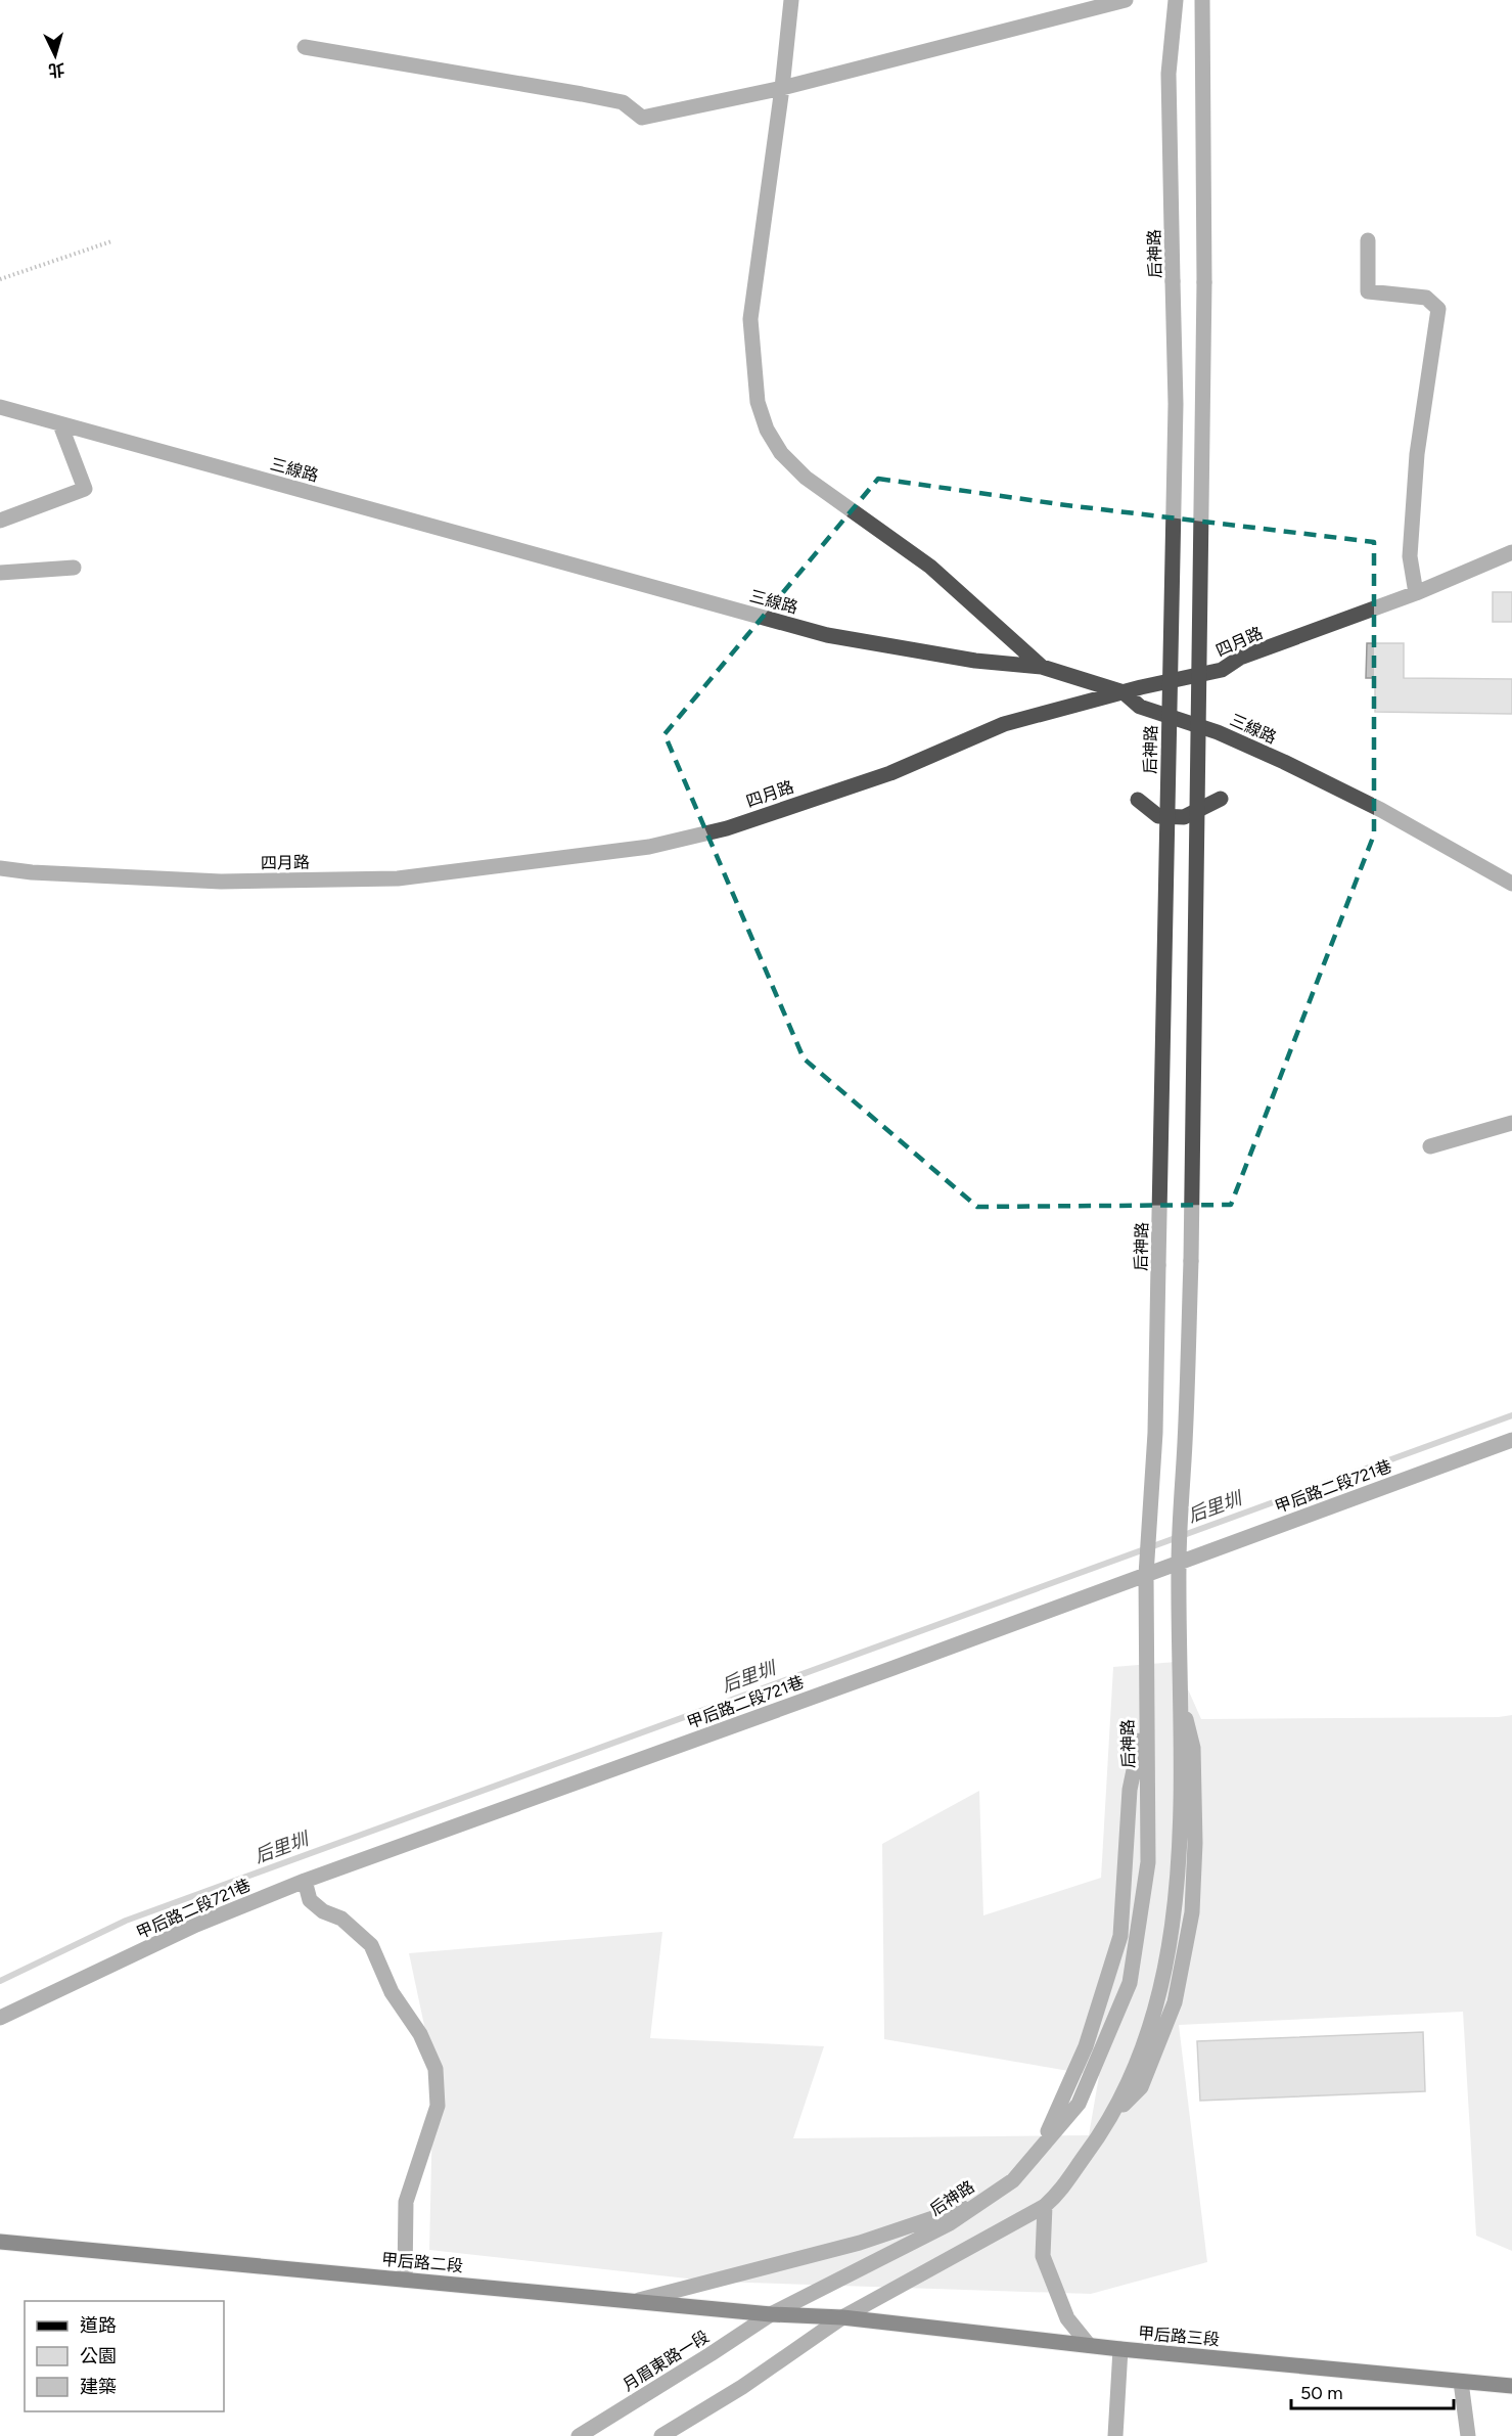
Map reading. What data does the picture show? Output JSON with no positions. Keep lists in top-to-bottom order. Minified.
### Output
{"streets":{"main road":["甲后路二段","甲后路三段"],"street":["后神路","三線路","四月路","甲后路二段721巷","月眉東路一段"]},"crossings":[["后神路","甲后路二段721巷"],["后神路","甲后路二段"],["后神路","月眉東路一段"],["三線路","四月路"],["甲后路二段","甲后路三段"],["甲后路二段","月眉東路一段"]],"water":["后里圳"],"legend":["道路","公園","建築"],"scale_bar":"50 m","north":"bottom"}
